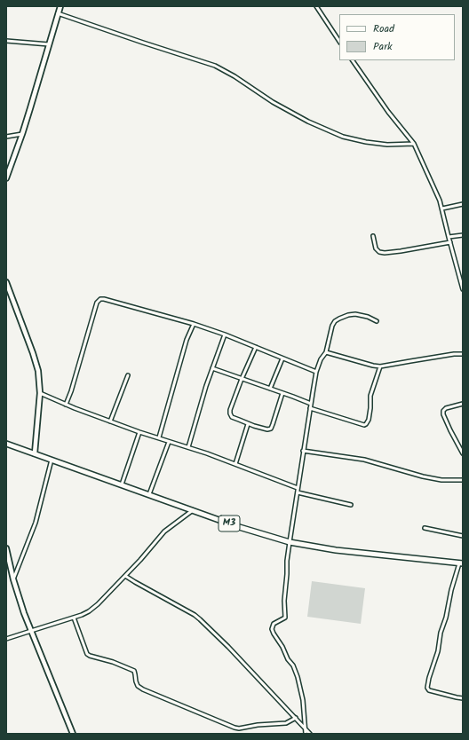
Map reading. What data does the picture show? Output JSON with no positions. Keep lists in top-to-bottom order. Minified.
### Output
{"streets":{"main road":["M3"]},"legend":["Road","Park"]}
